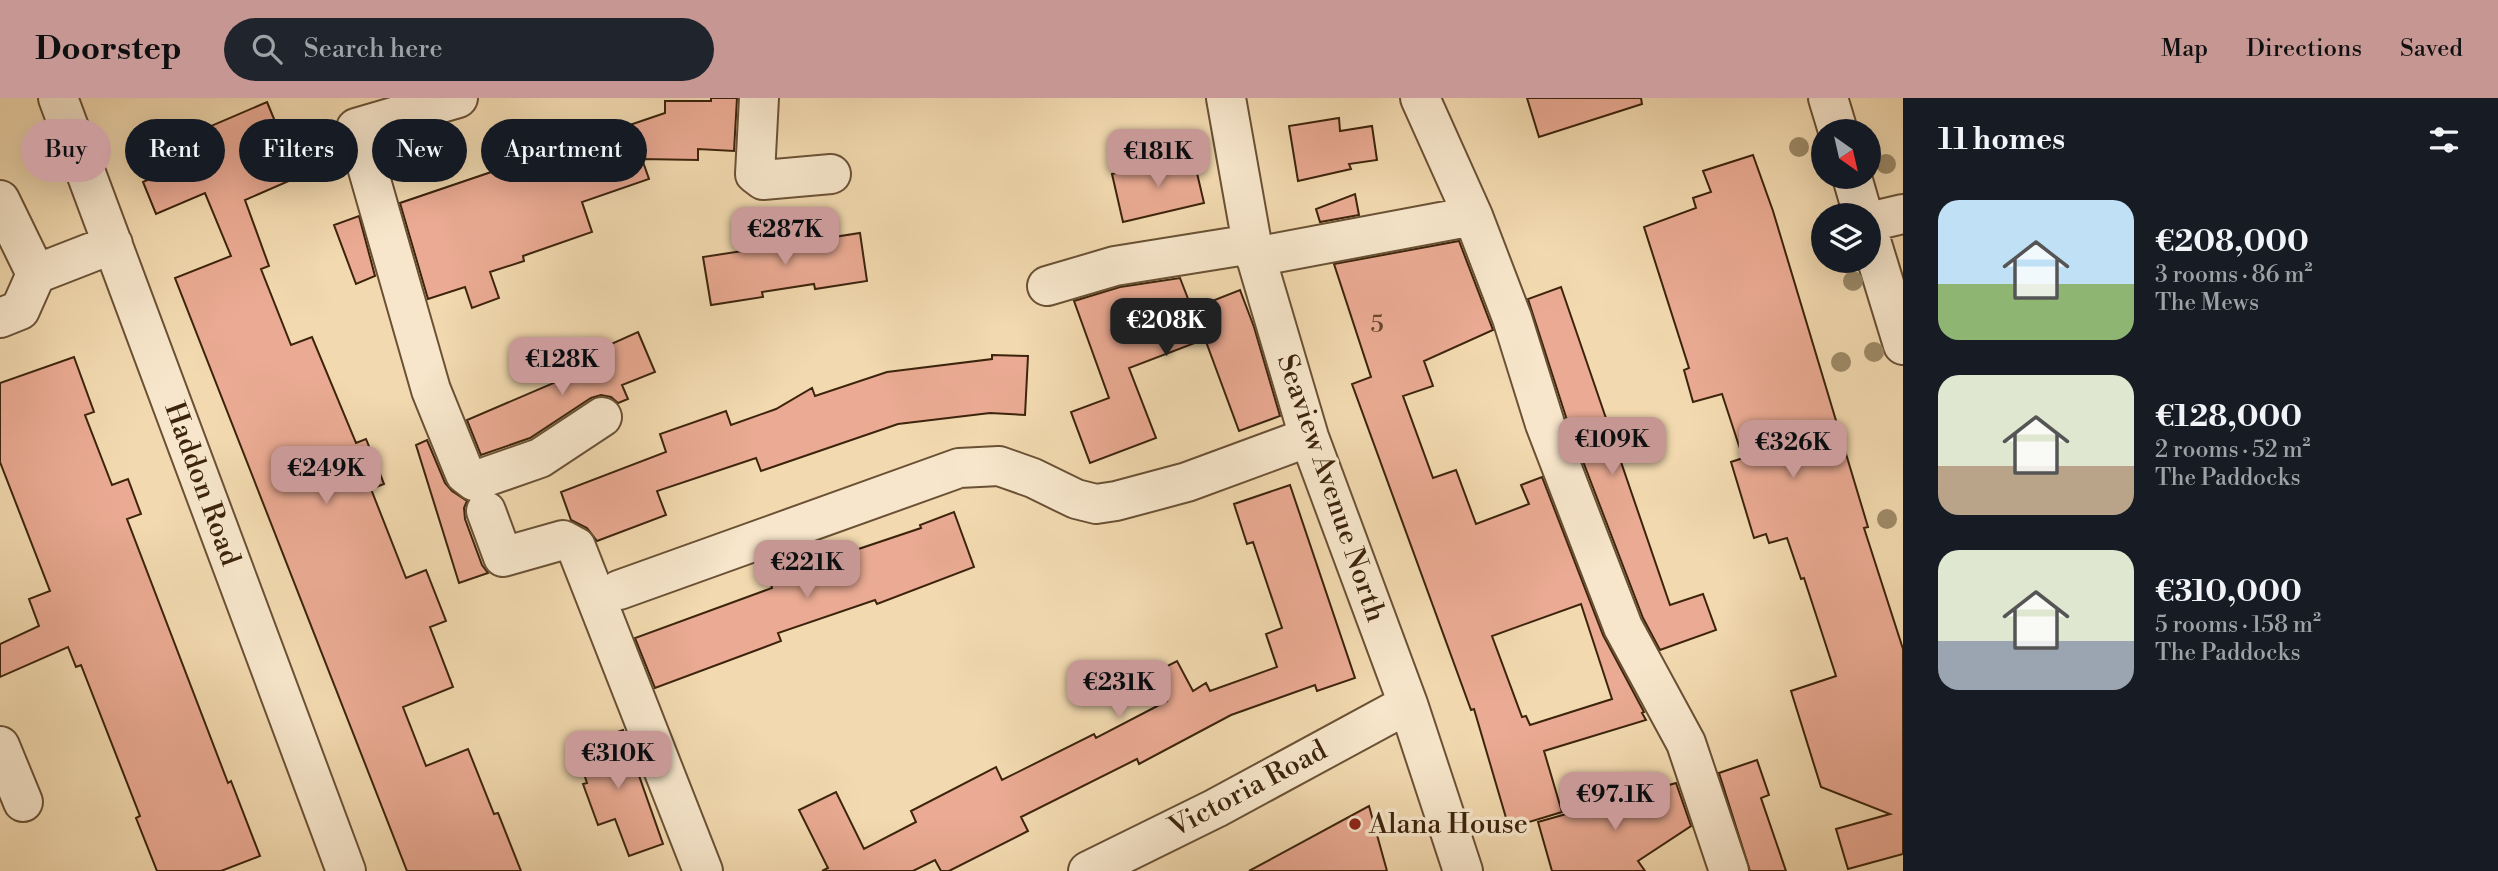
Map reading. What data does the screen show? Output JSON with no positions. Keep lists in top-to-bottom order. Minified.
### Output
{"streets":{"street":["Haddon Road","Seaview Avenue North","Victoria Road"]},"crossings":[["Seaview Avenue North","Victoria Road"]],"places":["Alana House"],"house_numbers":["5"],"north":"bottom right","page":{"header":"Doorstep","search":"Search here","nav":["Map","Directions","Saved"],"heading":"11 homes","chip":["Buy","Rent","Filters","New","Apartment"],"price":["€181K","€287K","€208K","€128K","€109K","€326K","€249K","€221K","€231K","€310K","€97.1K"],"list":[{"name":"€208,000","note":"3 rooms · 86 m² · The Mews"},{"name":"€128,000","note":"2 rooms · 52 m² · The Paddocks"},{"name":"€310,000","note":"5 rooms · 158 m² · The Paddocks"}]}}
